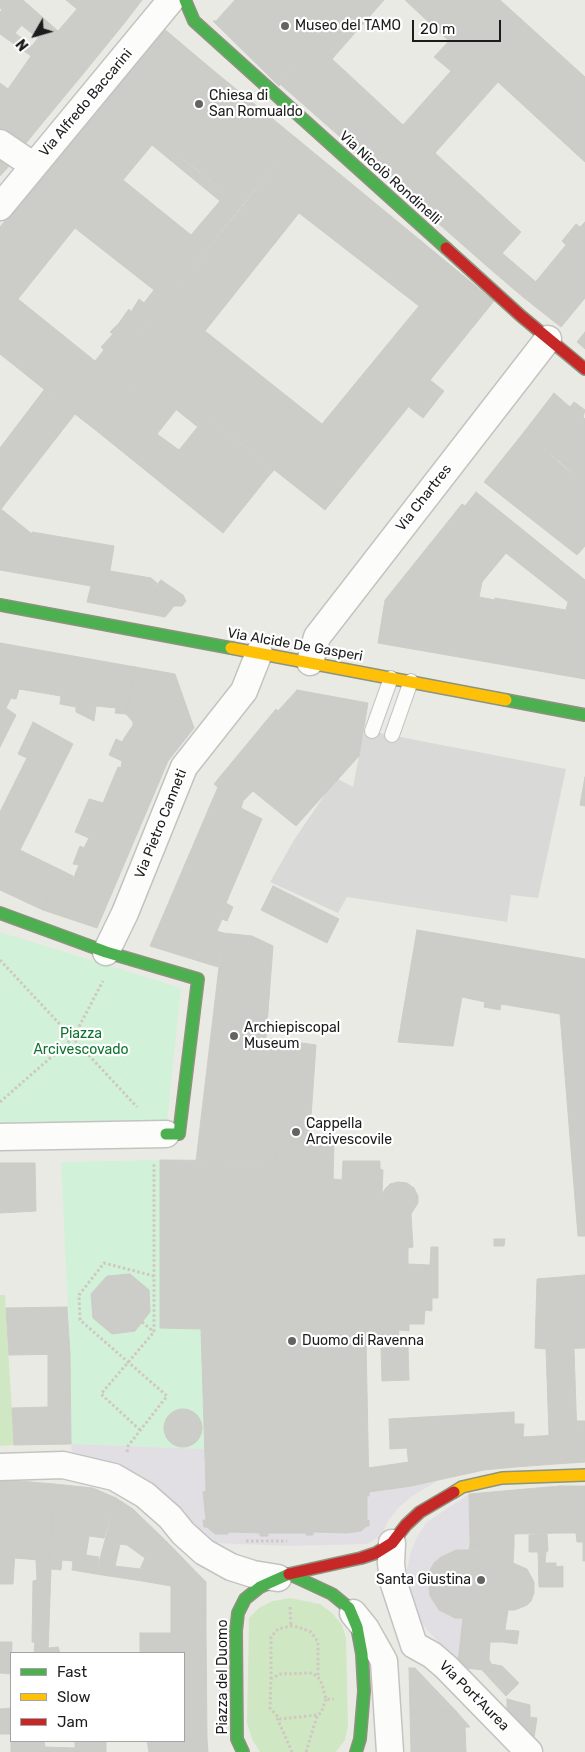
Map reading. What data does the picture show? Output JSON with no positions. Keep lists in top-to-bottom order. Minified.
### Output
{"streets":{"street":["Via Alfredo Baccarini","Via Nicolò Rondinelli","Via Chartres","Via Alcide De Gasperi","Via Pietro Canneti","Piazza del Duomo","Via Port'Aurea"]},"crossings":[["Via Nicolò Rondinelli","Via Chartres"],["Via Chartres","Via Alcide De Gasperi"],["Via Alcide De Gasperi","Via Pietro Canneti"]],"parks":["Piazza Arcivescovado"],"places":["Museo del TAMO","Chiesa di San Romualdo","Archiepiscopal Museum","Cappella Arcivescovile","Duomo di Ravenna","Santa Giustina"],"legend":["Fast","Slow","Jam"],"scale_bar":"20 m","north":"bottom left"}
